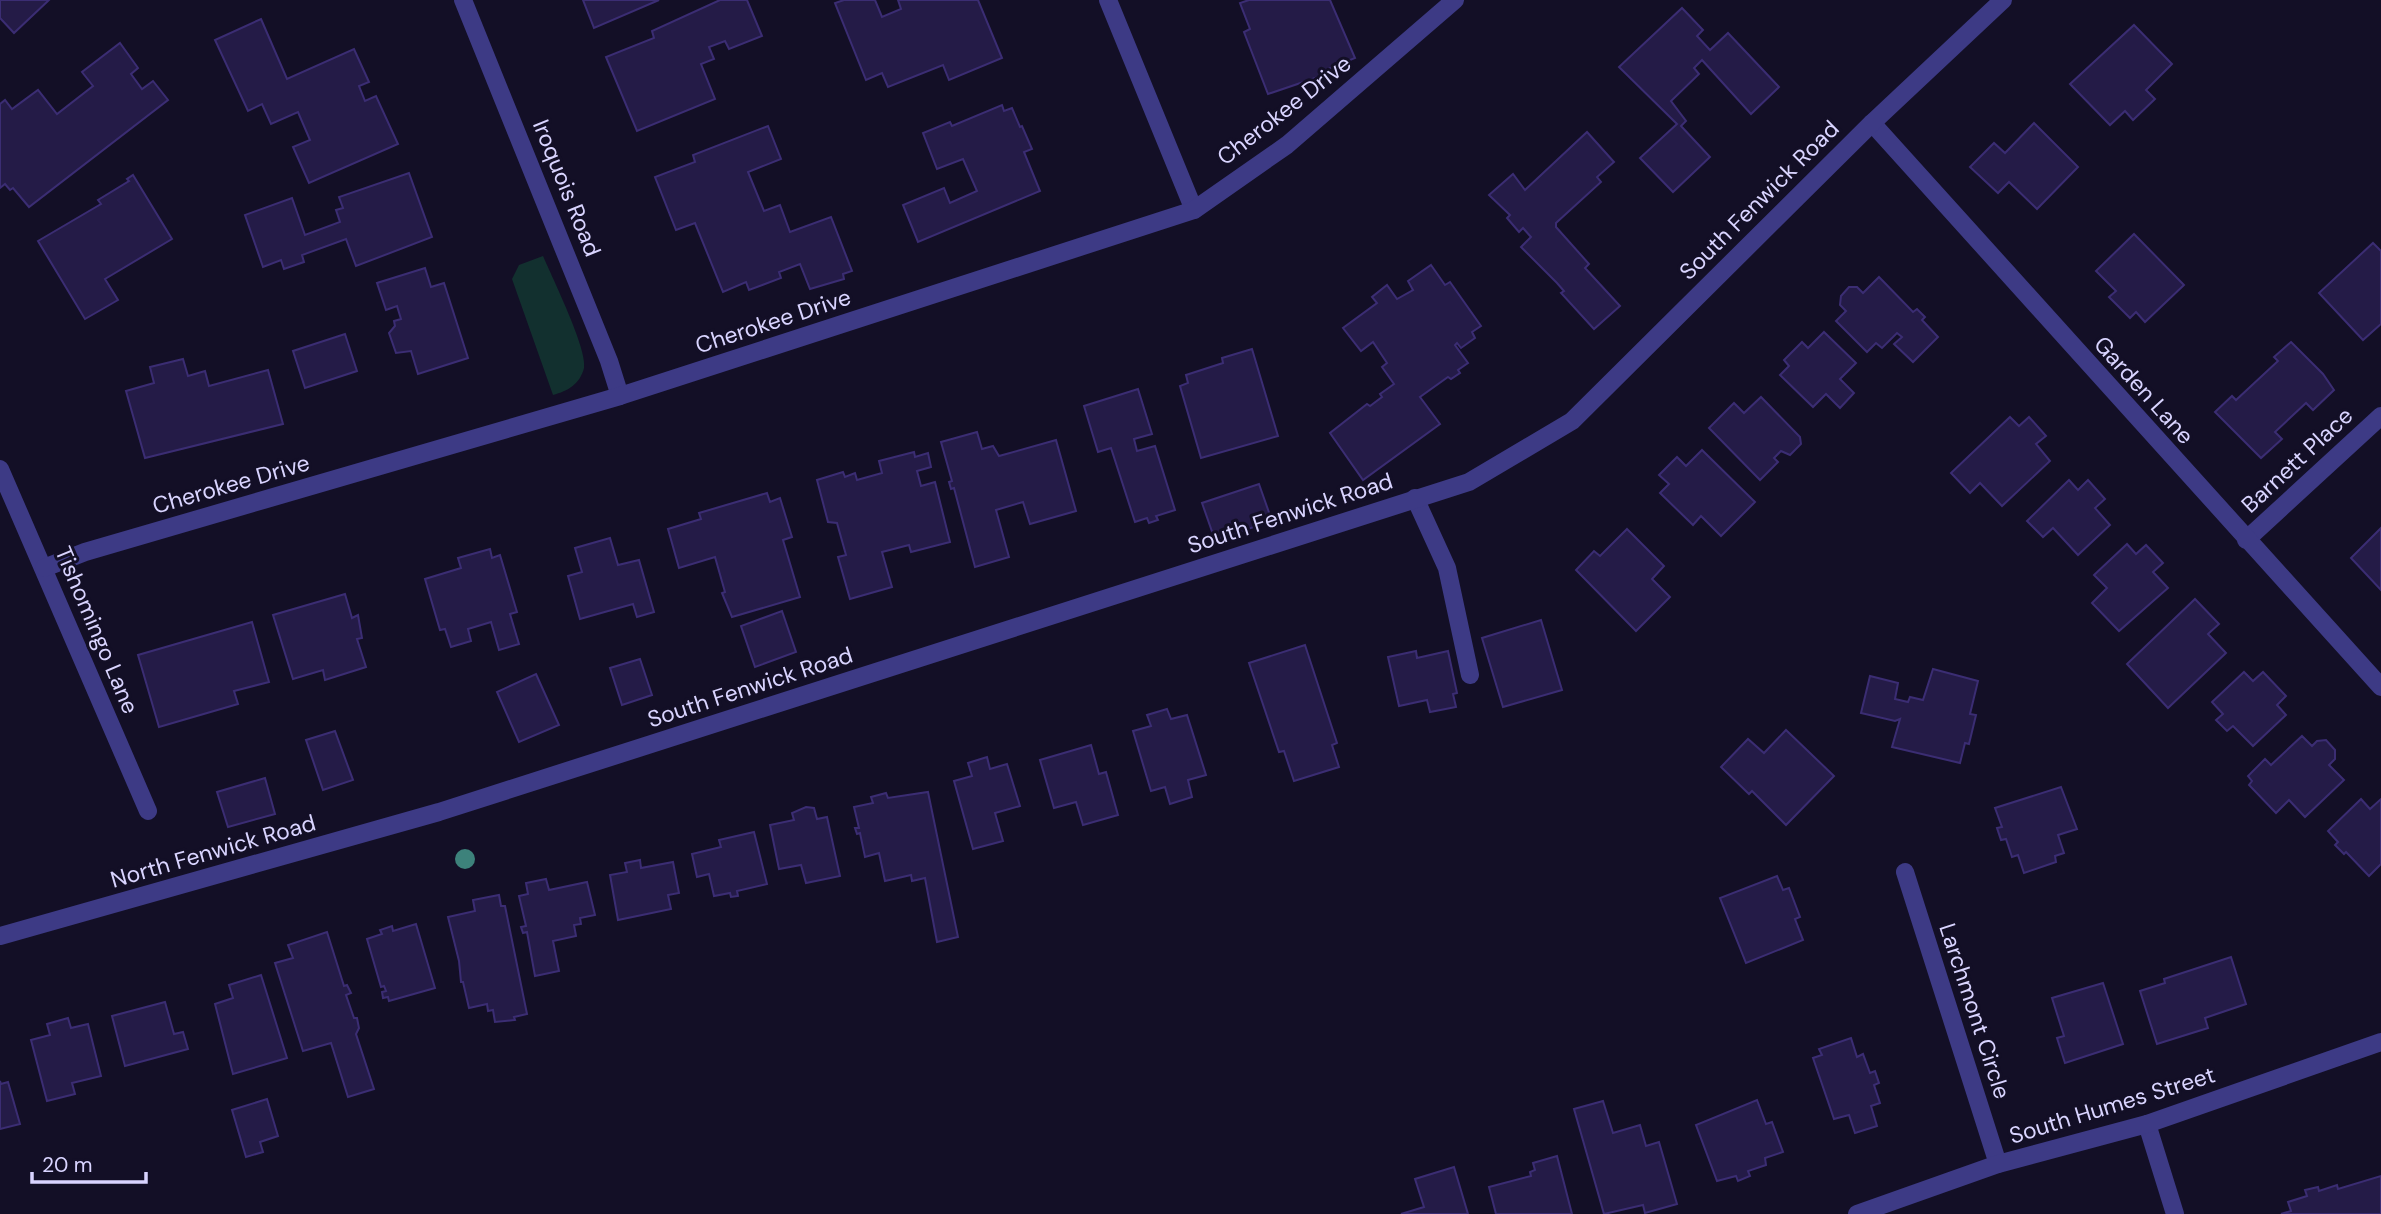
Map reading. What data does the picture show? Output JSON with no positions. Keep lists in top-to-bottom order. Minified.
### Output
{"streets":{"street":["Cherokee Drive","Iroquois Road","South Fenwick Road","Garden Lane","Barnett Place","Tishomingo Lane","North Fenwick Road","Larchmont Circle","South Humes Street"]},"crossings":[["Cherokee Drive","Iroquois Road"],["Cherokee Drive","Tishomingo Lane"],["South Fenwick Road","Garden Lane"],["South Fenwick Road","North Fenwick Road"],["Garden Lane","Barnett Place"],["Larchmont Circle","South Humes Street"]],"scale_bar":"20 m"}
